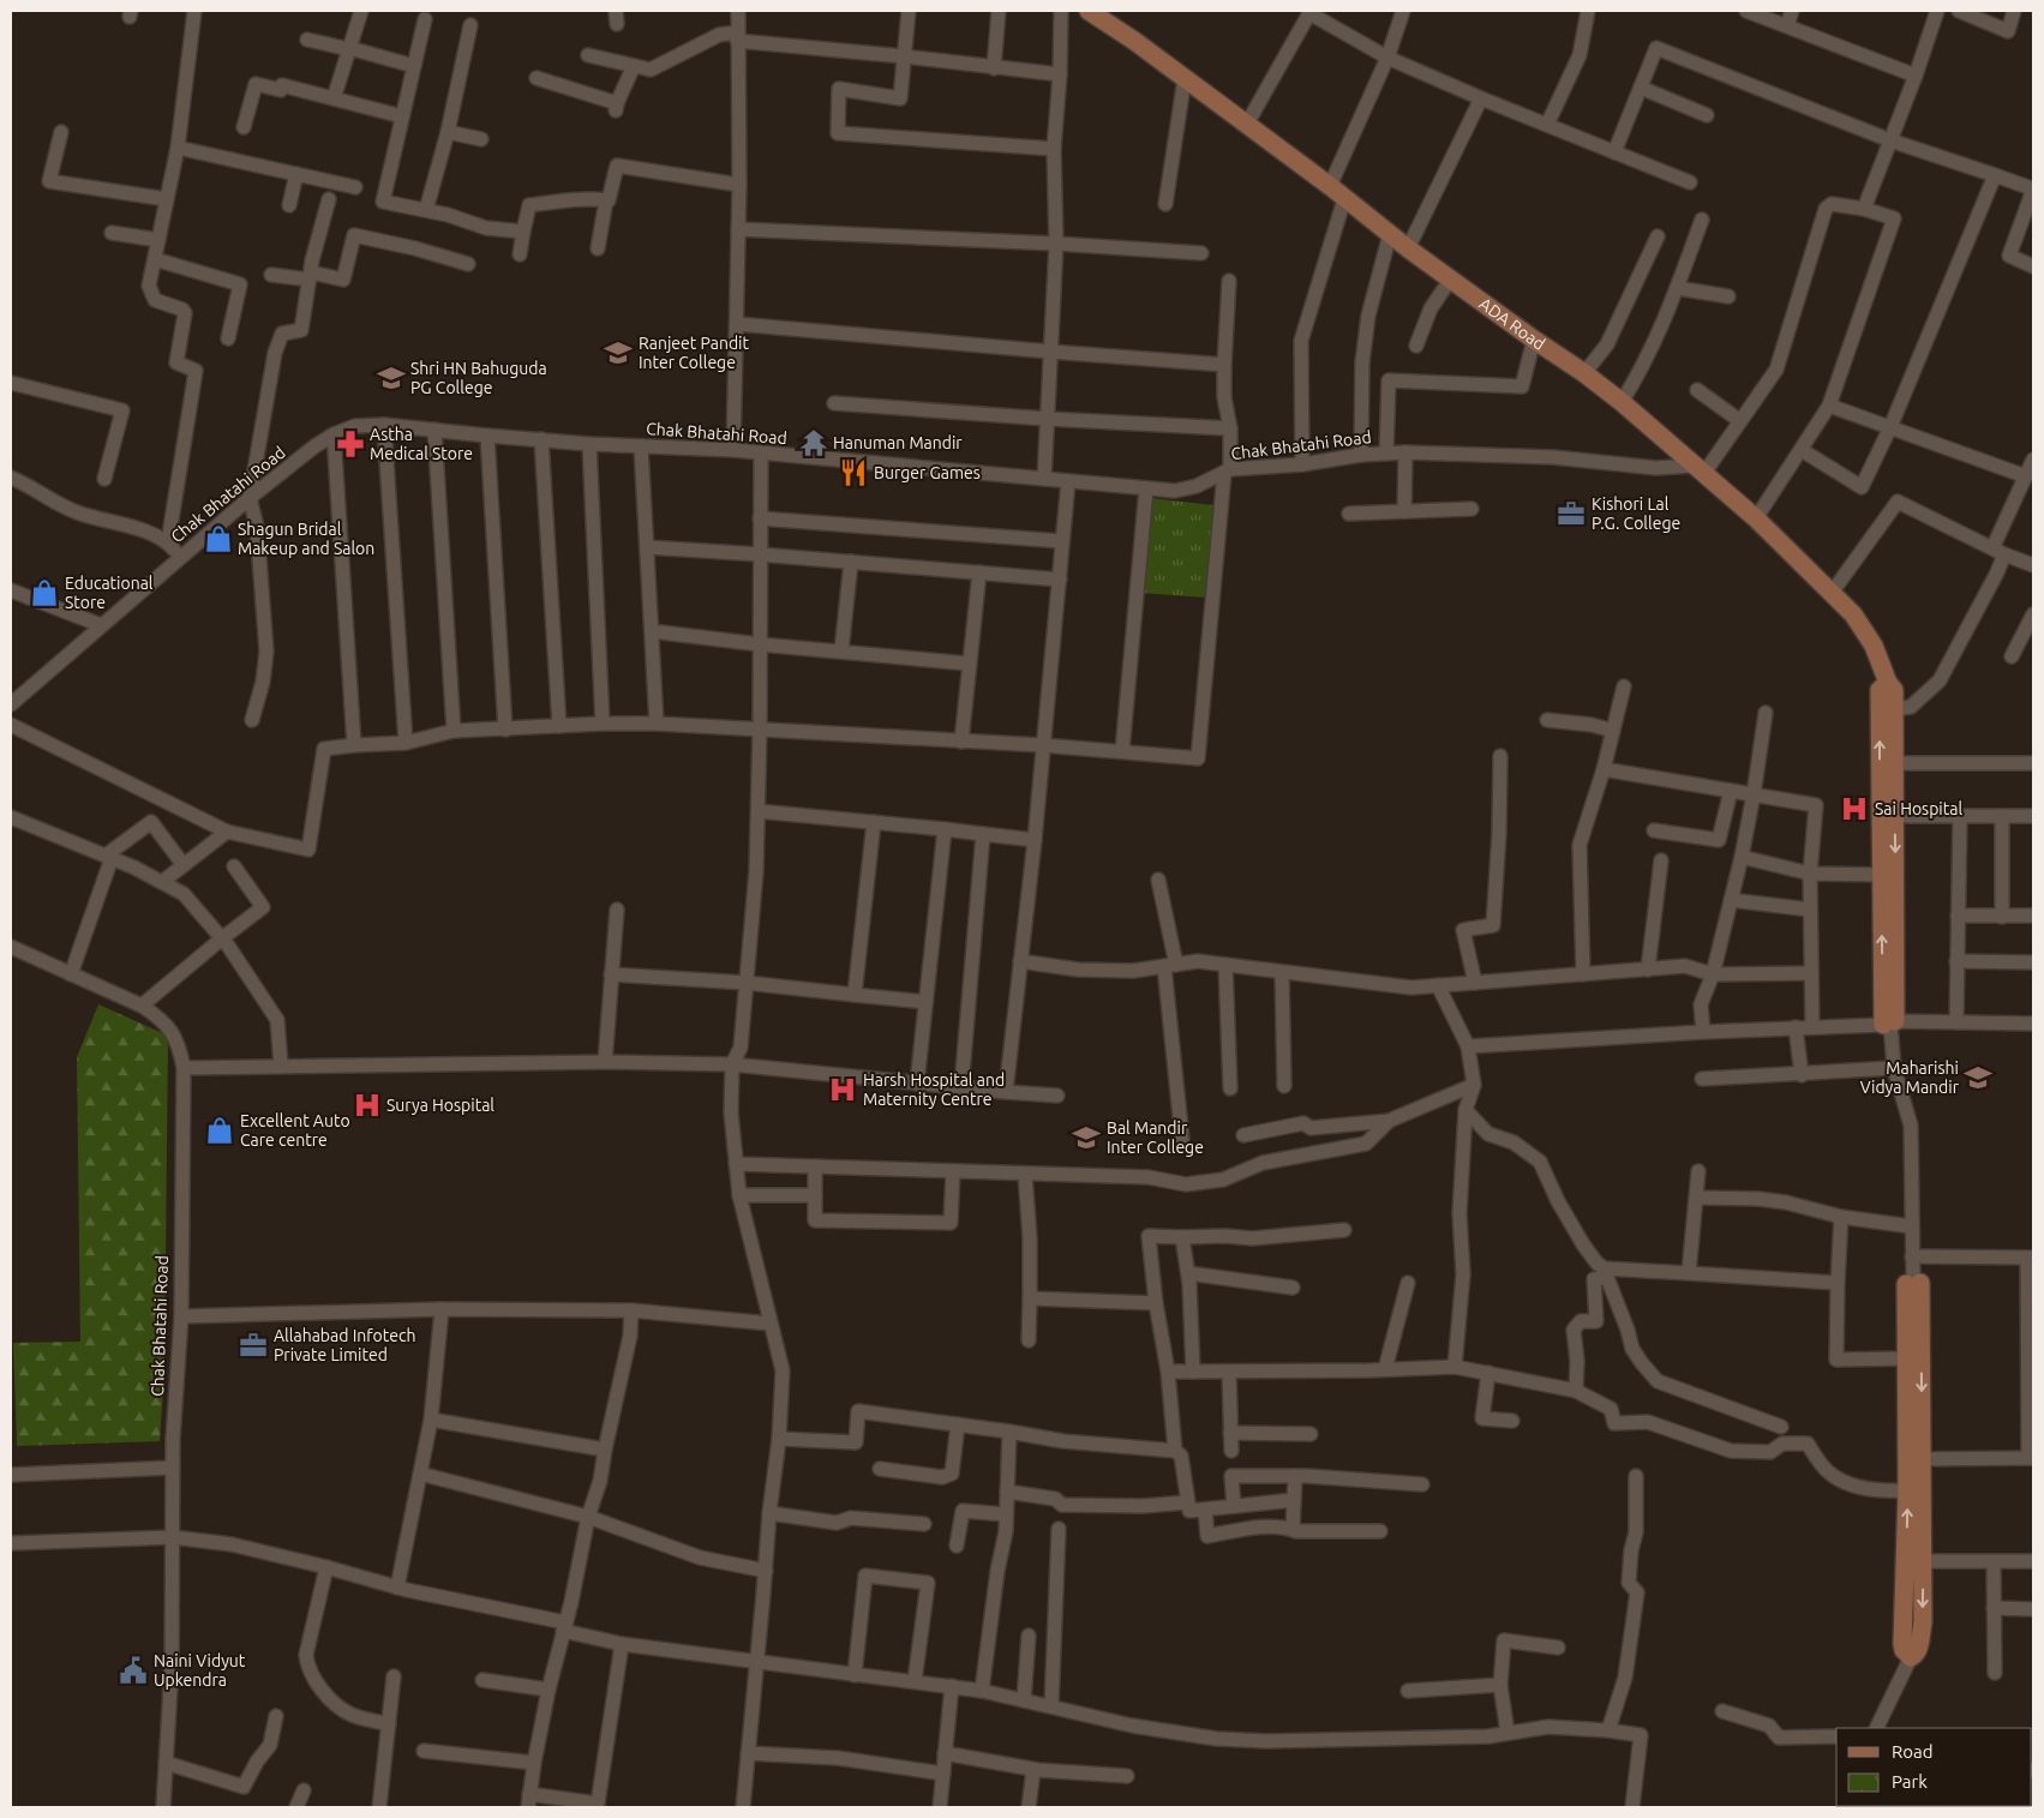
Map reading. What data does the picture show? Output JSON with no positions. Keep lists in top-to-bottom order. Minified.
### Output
{"streets":{"street":["ADA Road","Chak Bhatahi Road"]},"crossings":[["ADA Road","Chak Bhatahi Road"]],"places":{"school or university":["Ranjeet Pandit Inter College","Shri HN Bahuguda PG College","Maharishi Vidya Mandir","Bal Mandir Inter College"],"temple":["Hanuman Mandir"],"pharmacy":["Astha Medical Store"],"restaurant":["Burger Games"],"office":["Kishori Lal P.G. College","Allahabad Infotech Private Limited"],"shop":["Shagun Bridal Makeup and Salon","Educational Store","Excellent Auto Care centre"],"hospital":["Sai Hospital","Harsh Hospital and Maternity Centre","Surya Hospital"],"public building":["Naini Vidyut Upkendra"]},"legend":["Road","Park"]}
